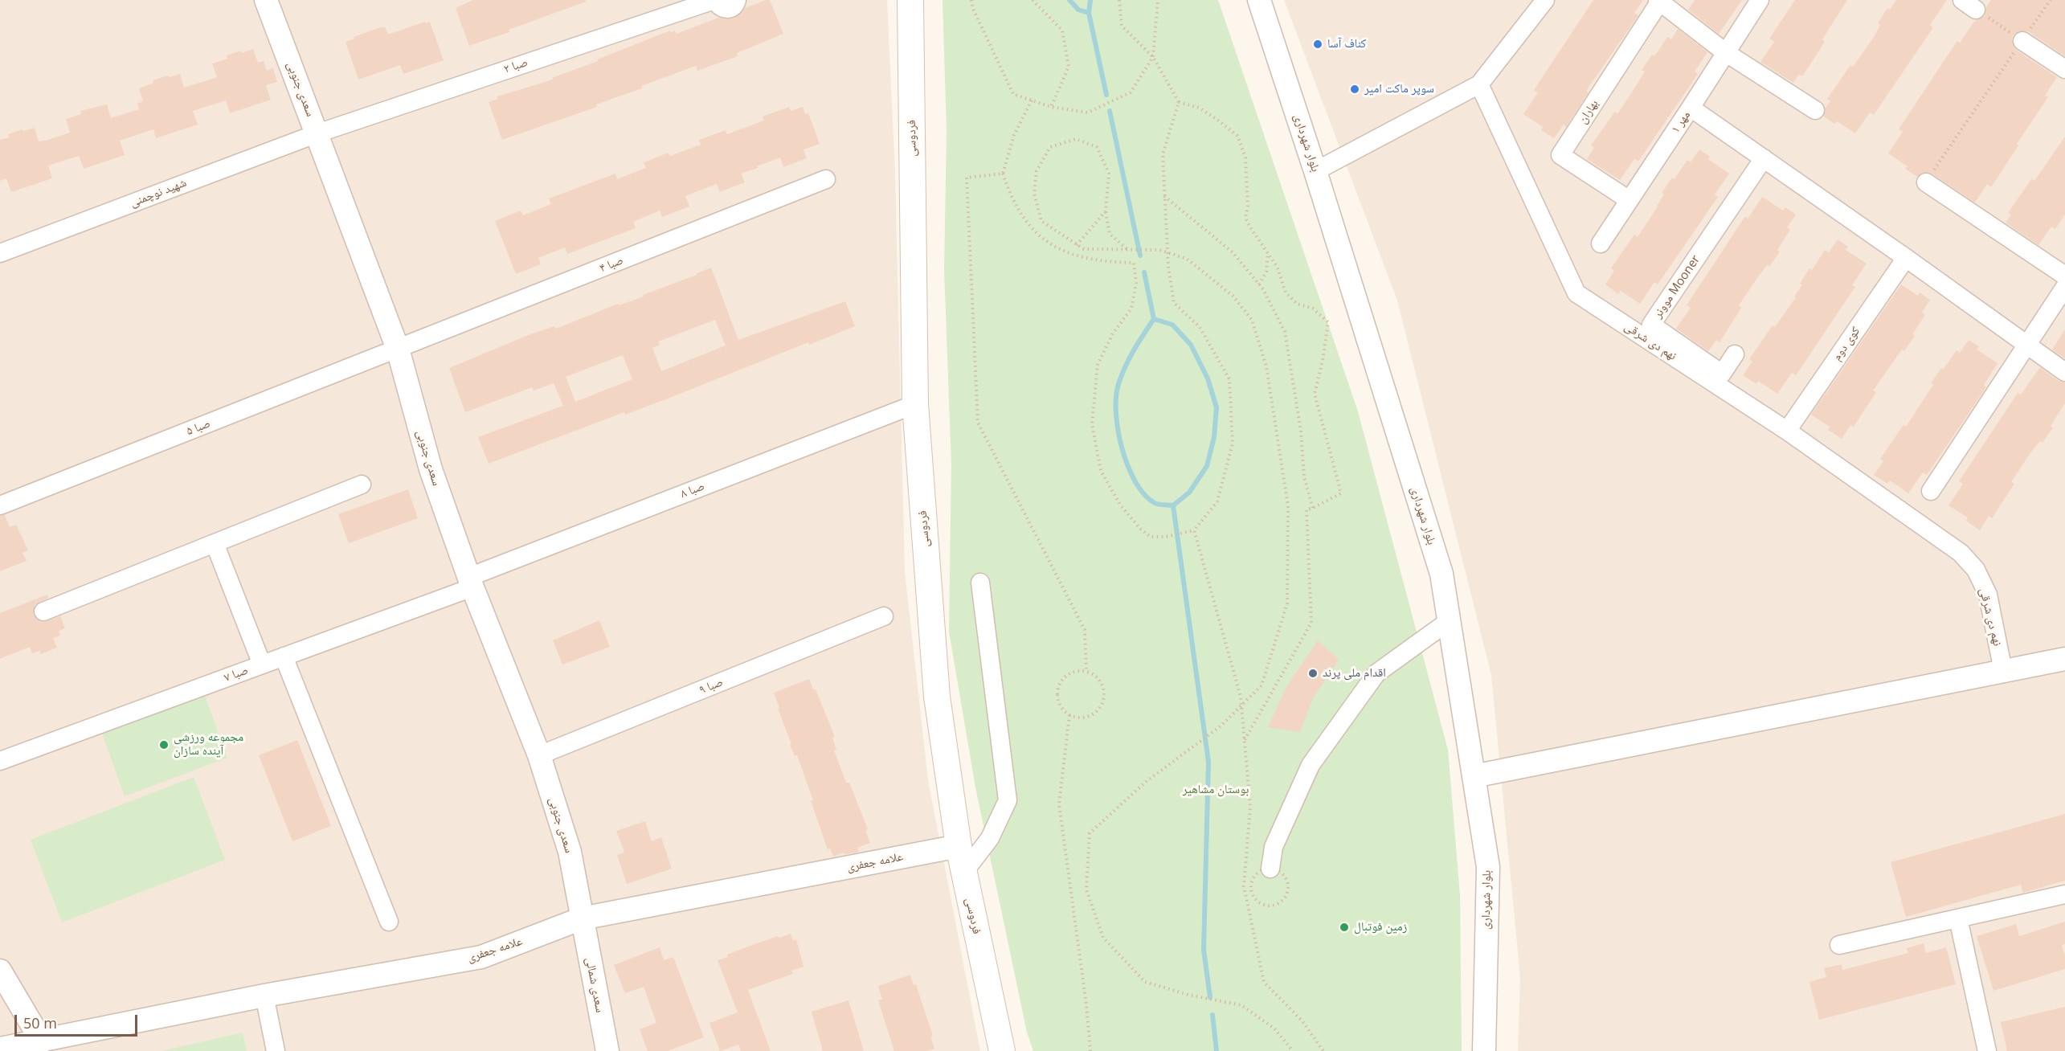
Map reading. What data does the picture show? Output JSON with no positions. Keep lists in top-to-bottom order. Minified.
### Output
{"streets":{"main road":["فردوسی"],"street":["صبا ۲","سعدی جنوبی","بهاران","مهر ۱","بلوار شهرداری","شهید نوچمنی","صبا ۴","موونر Mooner","نهم دی شرقی","کوی دوم","صبا ۵","صبا ۸","صبا ۷","صبا ۹","علامه جعفری","سعدی شمالی"]},"crossings":[["صبا ۲","سعدی جنوبی"],["صبا ۲","شهید نوچمنی"],["سعدی جنوبی","شهید نوچمنی"],["سعدی جنوبی","صبا ۴"],["سعدی جنوبی","صبا ۵"],["سعدی جنوبی","صبا ۸"],["سعدی جنوبی","صبا ۷"],["سعدی جنوبی","صبا ۹"],["سعدی جنوبی","علامه جعفری"],["سعدی جنوبی","سعدی شمالی"],["بهاران","مهر ۱"],["فردوسی","صبا ۸"],["فردوسی","علامه جعفری"],["صبا ۴","صبا ۵"],["نهم دی شرقی","کوی دوم"],["صبا ۸","صبا ۷"],["علامه جعفری","سعدی شمالی"]],"parks":["بوستان مشاهیر"],"places":["کناف آسا","سوپر ماکت امیر","اقدام ملی پرند","مجموعه ورزشی آینده سازان","زمین فوتبال"],"scale_bar":"50 m"}
